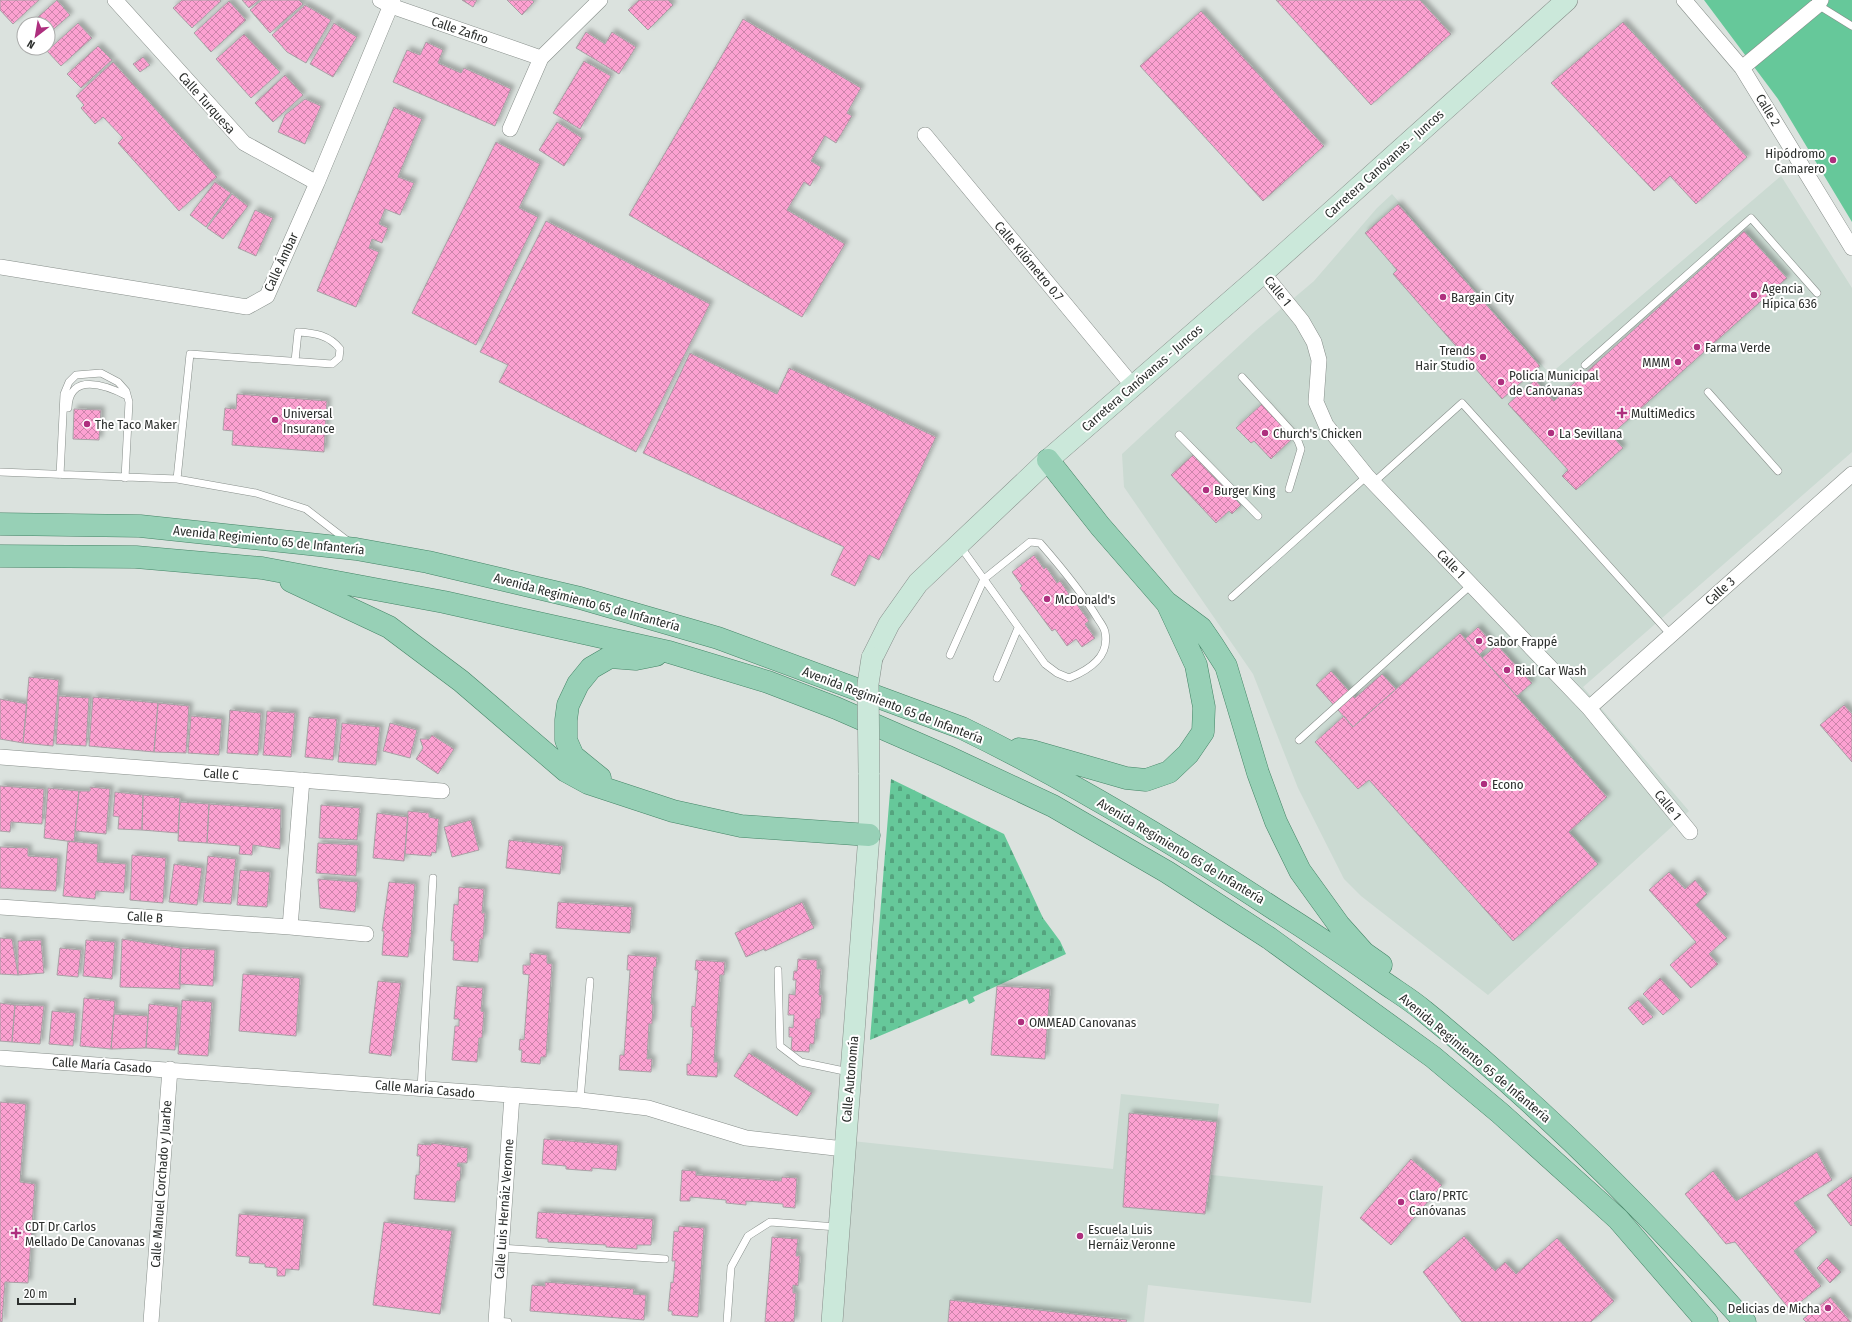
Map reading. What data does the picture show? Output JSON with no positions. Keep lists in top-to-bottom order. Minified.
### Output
{"streets":{"main road":["Carretera Canóvanas - Juncos","Avenida Regimiento 65 de Infantería","Calle Autonomía"],"street":["Calle Zafiro","Calle Turquesa","Calle 2","Calle Kilómetro 0.7","Calle Ámbar","Calle 1","Calle 3","Calle C","Calle B","Calle María Casado","Calle Manuel Corchado y Juarbe","Calle Luis Hernáiz Veronne"]},"crossings":[["Calle Zafiro","Calle Ámbar"],["Calle Turquesa","Calle Ámbar"],["Carretera Canóvanas - Juncos","Calle Kilómetro 0.7"],["Carretera Canóvanas - Juncos","Calle 1"],["Carretera Canóvanas - Juncos","Calle Autonomía"],["Calle 1","Calle 3"],["Calle María Casado","Calle Autonomía"],["Calle María Casado","Calle Manuel Corchado y Juarbe"],["Calle María Casado","Calle Luis Hernáiz Veronne"]],"places":{"other":["Hipódromo Camarero","Agencia Hípica 636","Bargain City","Farma Verde","Trends Hair Studio","MMM","Policía Municipal de Canóvanas","Universal Insurance","The Taco Maker","Church's Chicken","La Sevillana","Burger King","McDonald's","Sabor Frappé","Rial Car Wash","Econo","OMMEAD Canovanas","Claro/PRTC Canóvanas","Escuela Luis Hernáiz Veronne","Delicias de Micha"],"health":["MultiMedics","CDT Dr Carlos Mellado De Canovanas"]},"scale_bar":"20 m","north":"bottom left"}
